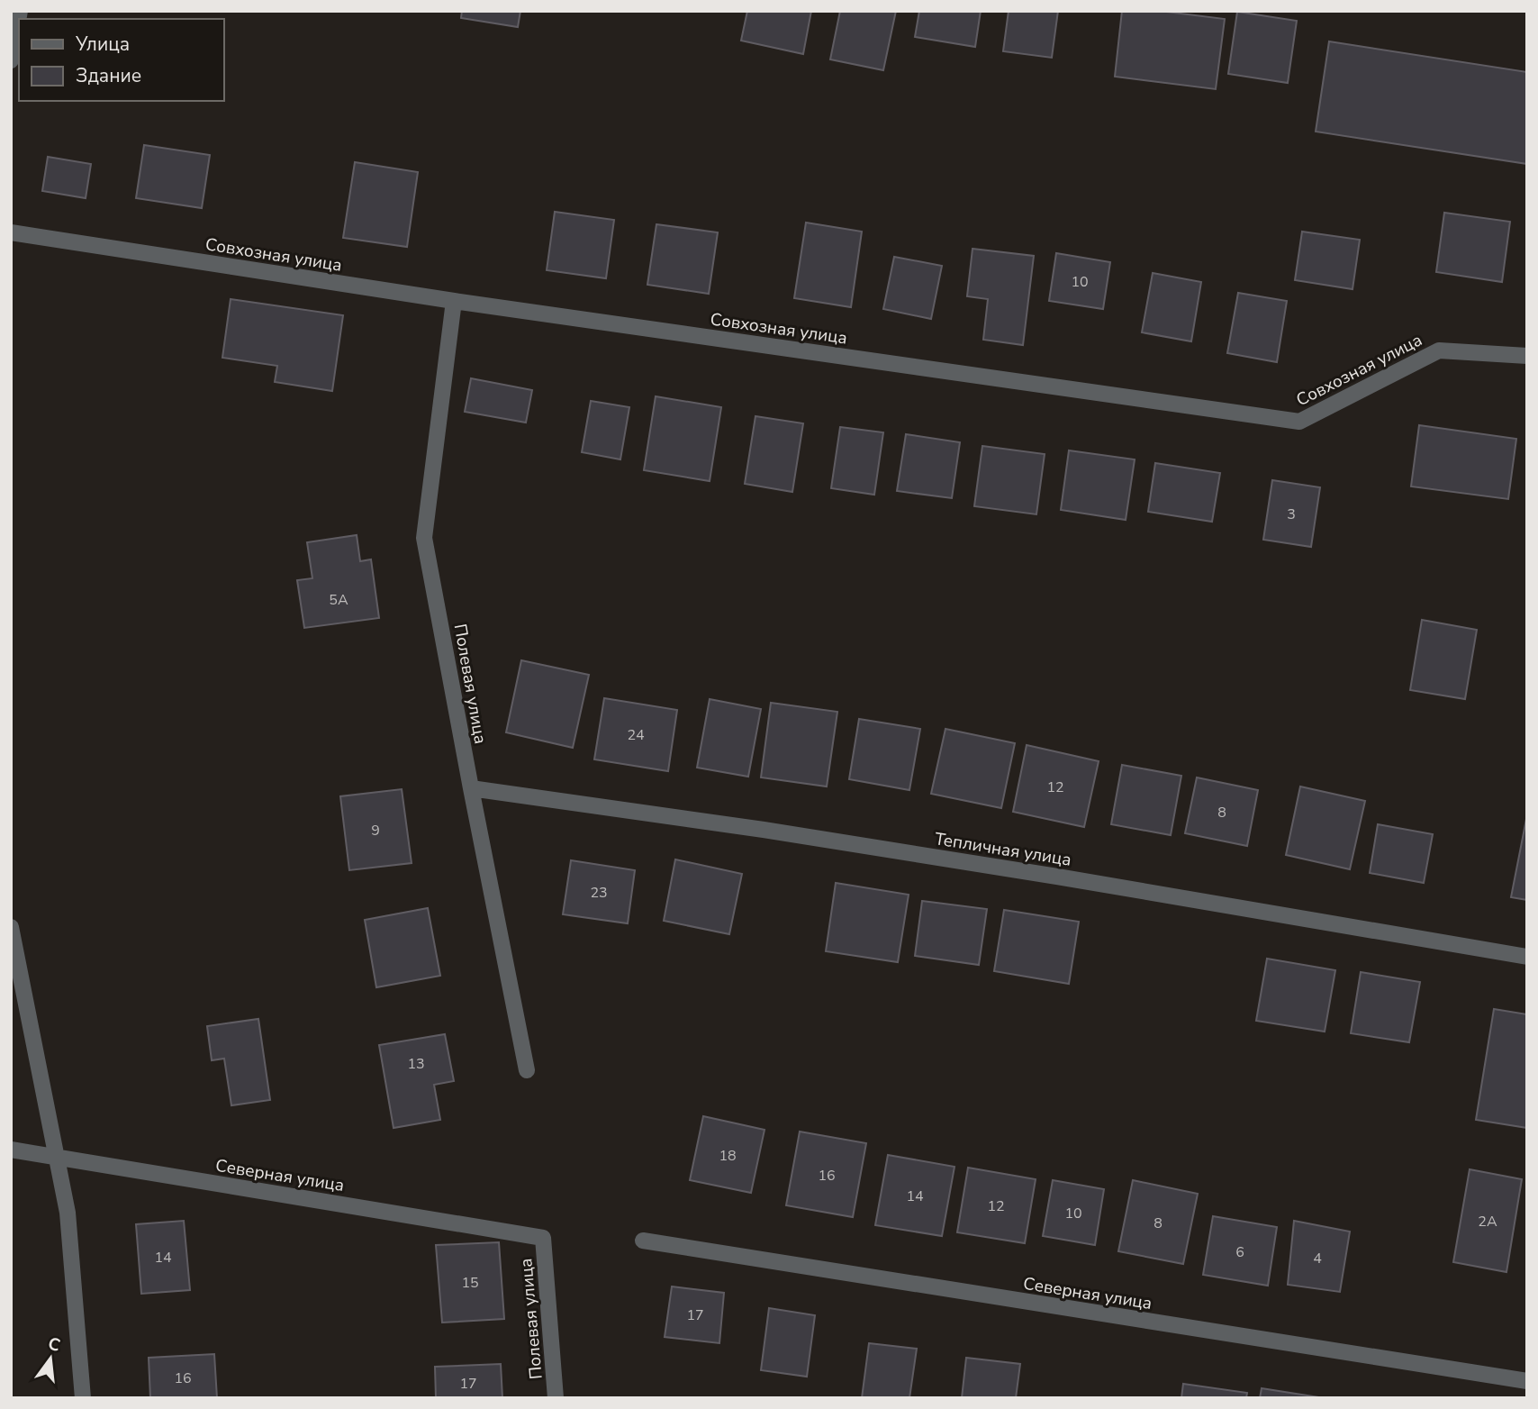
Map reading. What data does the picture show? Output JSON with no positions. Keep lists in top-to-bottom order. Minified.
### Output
{"streets":{"street":["Совхозная улица","Полевая улица","Тепличная улица","Северная улица"]},"crossings":[["Совхозная улица","Полевая улица"],["Полевая улица","Тепличная улица"],["Полевая улица","Северная улица"]],"house_numbers":["10","3","5А","24","12","8","9","23","13","18","16","14","12","10","2А","8","6","14","4","15","17","16","17"],"legend":["Улица","Здание"],"north":"top"}
